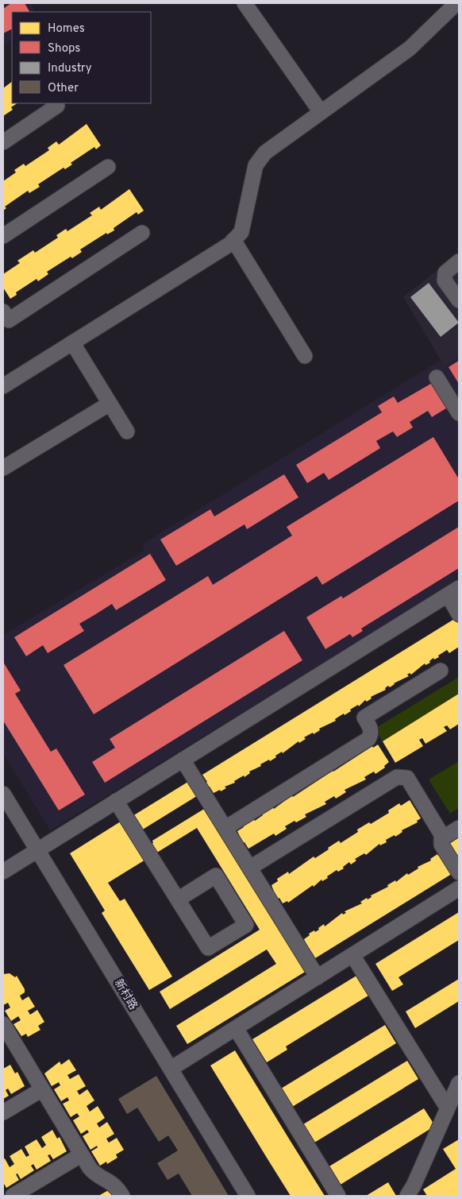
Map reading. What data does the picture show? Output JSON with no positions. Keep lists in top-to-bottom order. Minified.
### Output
{"streets":{"street":["新村路"]},"legend":["Homes","Shops","Industry","Other"]}
